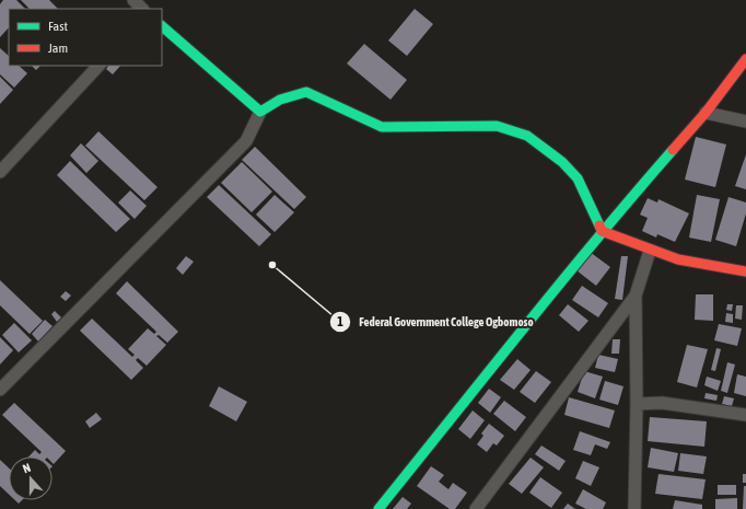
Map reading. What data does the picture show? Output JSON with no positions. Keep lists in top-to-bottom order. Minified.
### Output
{"places":["Federal Government College Ogbomoso"],"legend":["Fast","Jam"],"north":"top"}
